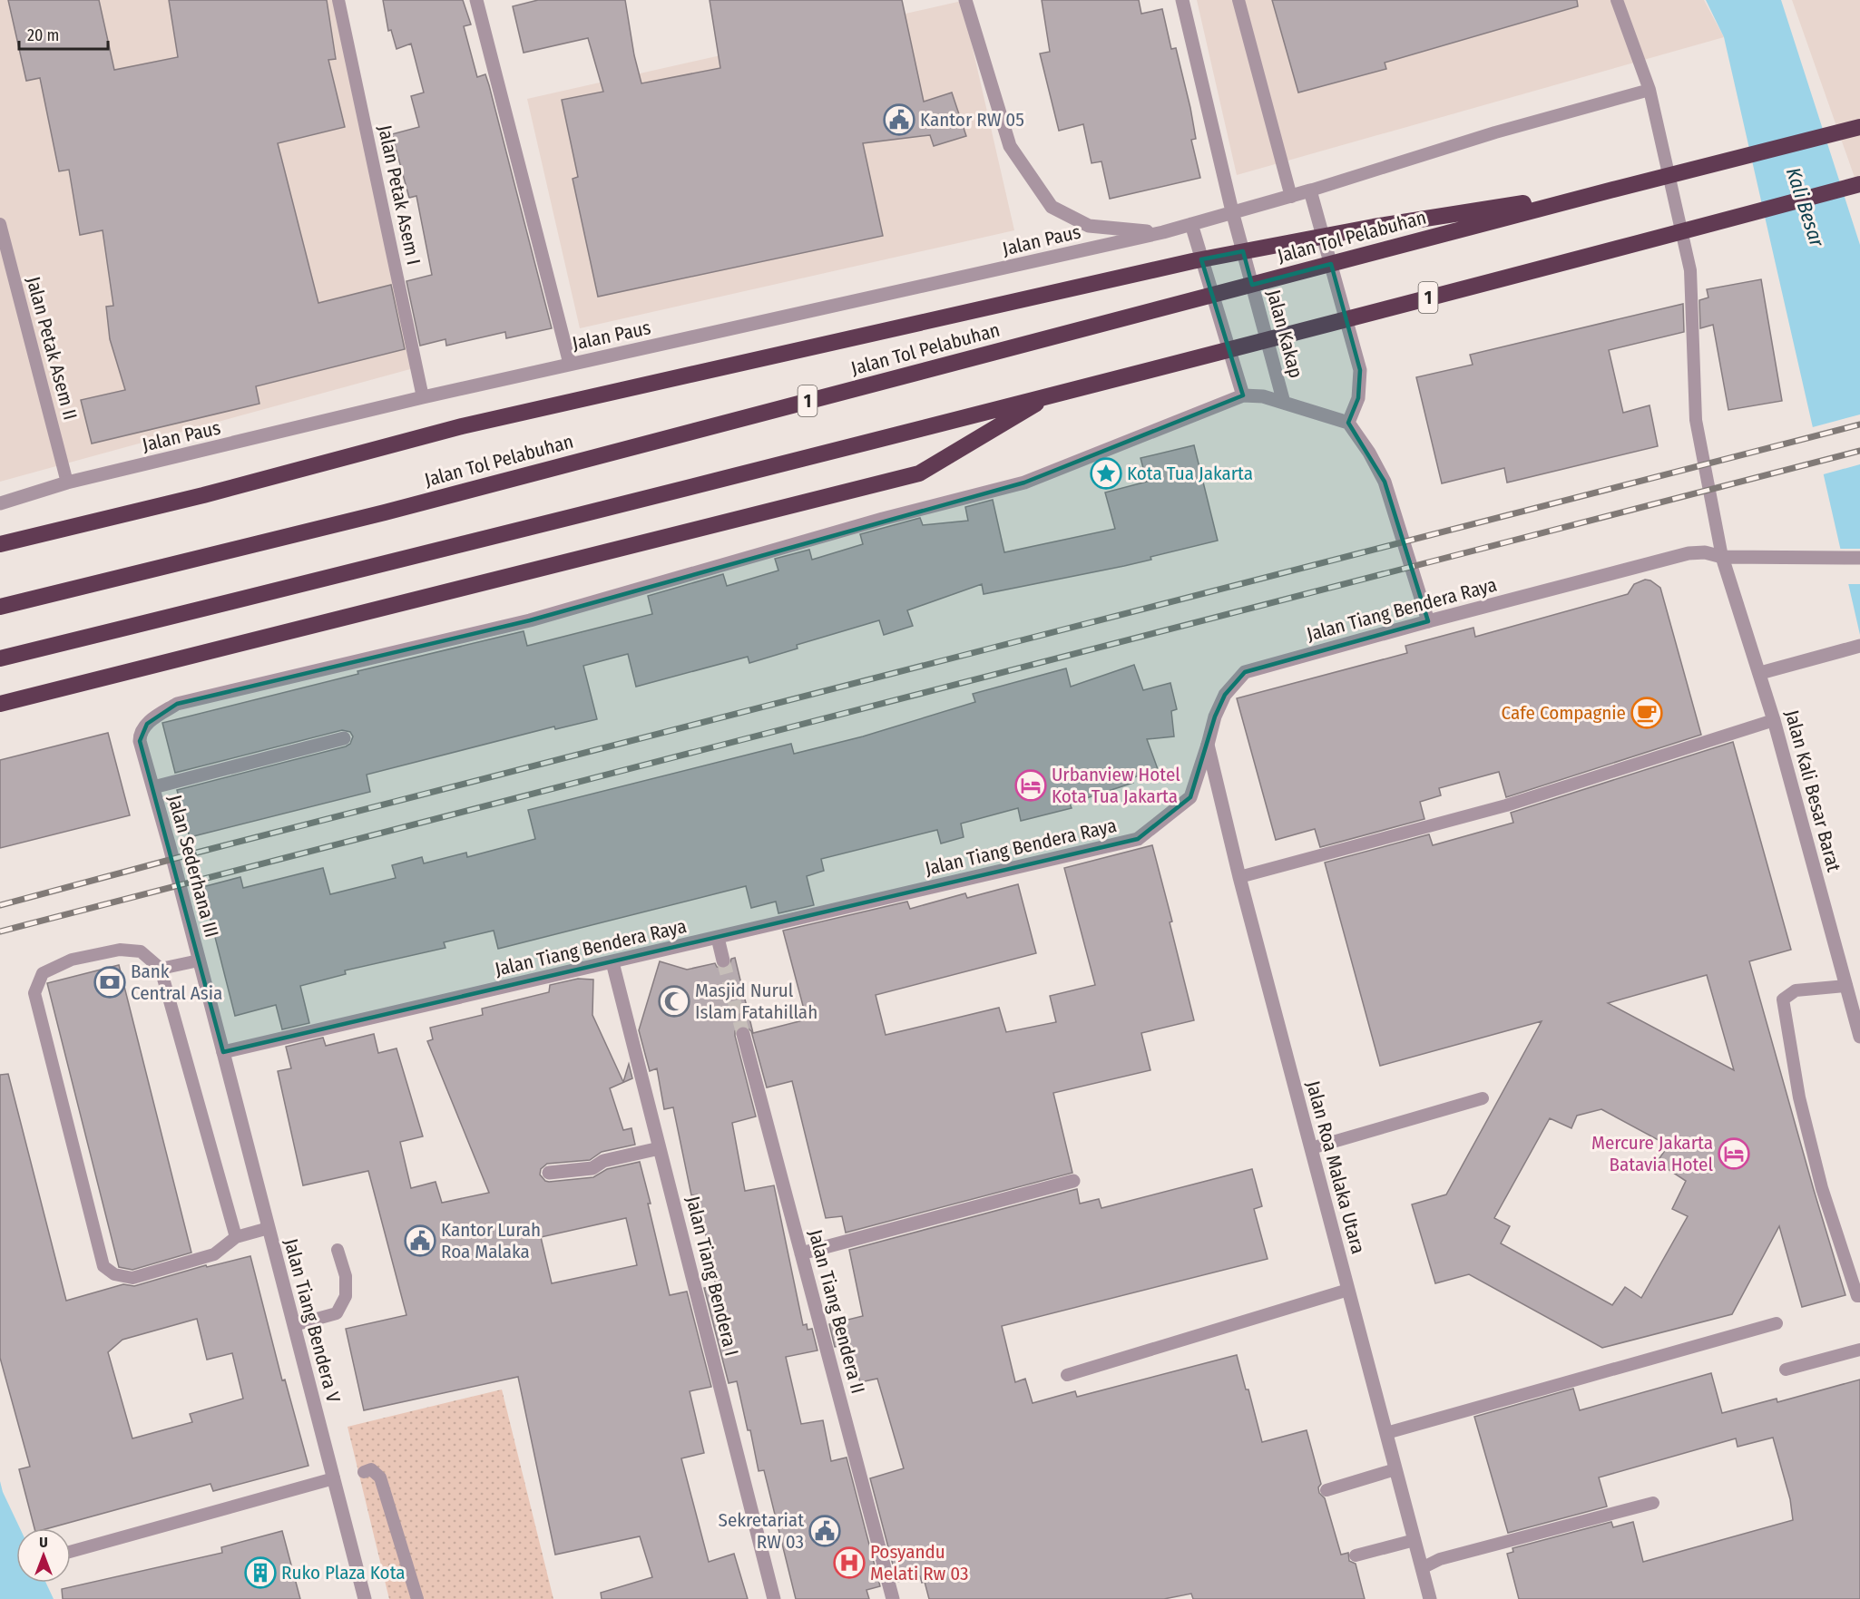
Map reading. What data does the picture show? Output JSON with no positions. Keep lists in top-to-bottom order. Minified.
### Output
{"streets":{"highway":["Jalan Tol Pelabuhan","1"],"street":["Jalan Paus","Jalan Kakap","Jalan Tiang Bendera Raya","Jalan Kali Besar Barat","Jalan Sederhana III","Jalan Roa Malaka Utara","Jalan Tiang Bendera I","Jalan Tiang Bendera II","Jalan Tiang Bendera V"],"lane":["Jalan Petak Asem I","Jalan Petak Asem II"]},"crossings":[["Jalan Petak Asem I","Jalan Paus"],["Jalan Paus","Jalan Kakap"],["Jalan Paus","Jalan Petak Asem II"],["Jalan Tiang Bendera Raya","Jalan Kali Besar Barat"],["Jalan Tiang Bendera Raya","Jalan Sederhana III"],["Jalan Tiang Bendera Raya","Jalan Roa Malaka Utara"],["Jalan Tiang Bendera Raya","Jalan Tiang Bendera I"],["Jalan Tiang Bendera Raya","Jalan Tiang Bendera V"],["Jalan Sederhana III","Jalan Tiang Bendera V"]],"water":["Kali Besar"],"places":{"public building":["Kantor RW 05","Kantor Lurah Roa Malaka","Sekretariat RW 03"],"place":["Kota Tua Jakarta"],"cafe":["Cafe Compagnie"],"hotel":["Urbanview Hotel Kota Tua Jakarta","Mercure Jakarta Batavia Hotel"],"bank":["Bank Central Asia"],"mosque":["Masjid Nurul Islam Fatahillah"],"hospital":["Posyandu Melati Rw 03"],"building":["Ruko Plaza Kota"]},"scale_bar":"20 m","north":"top"}
